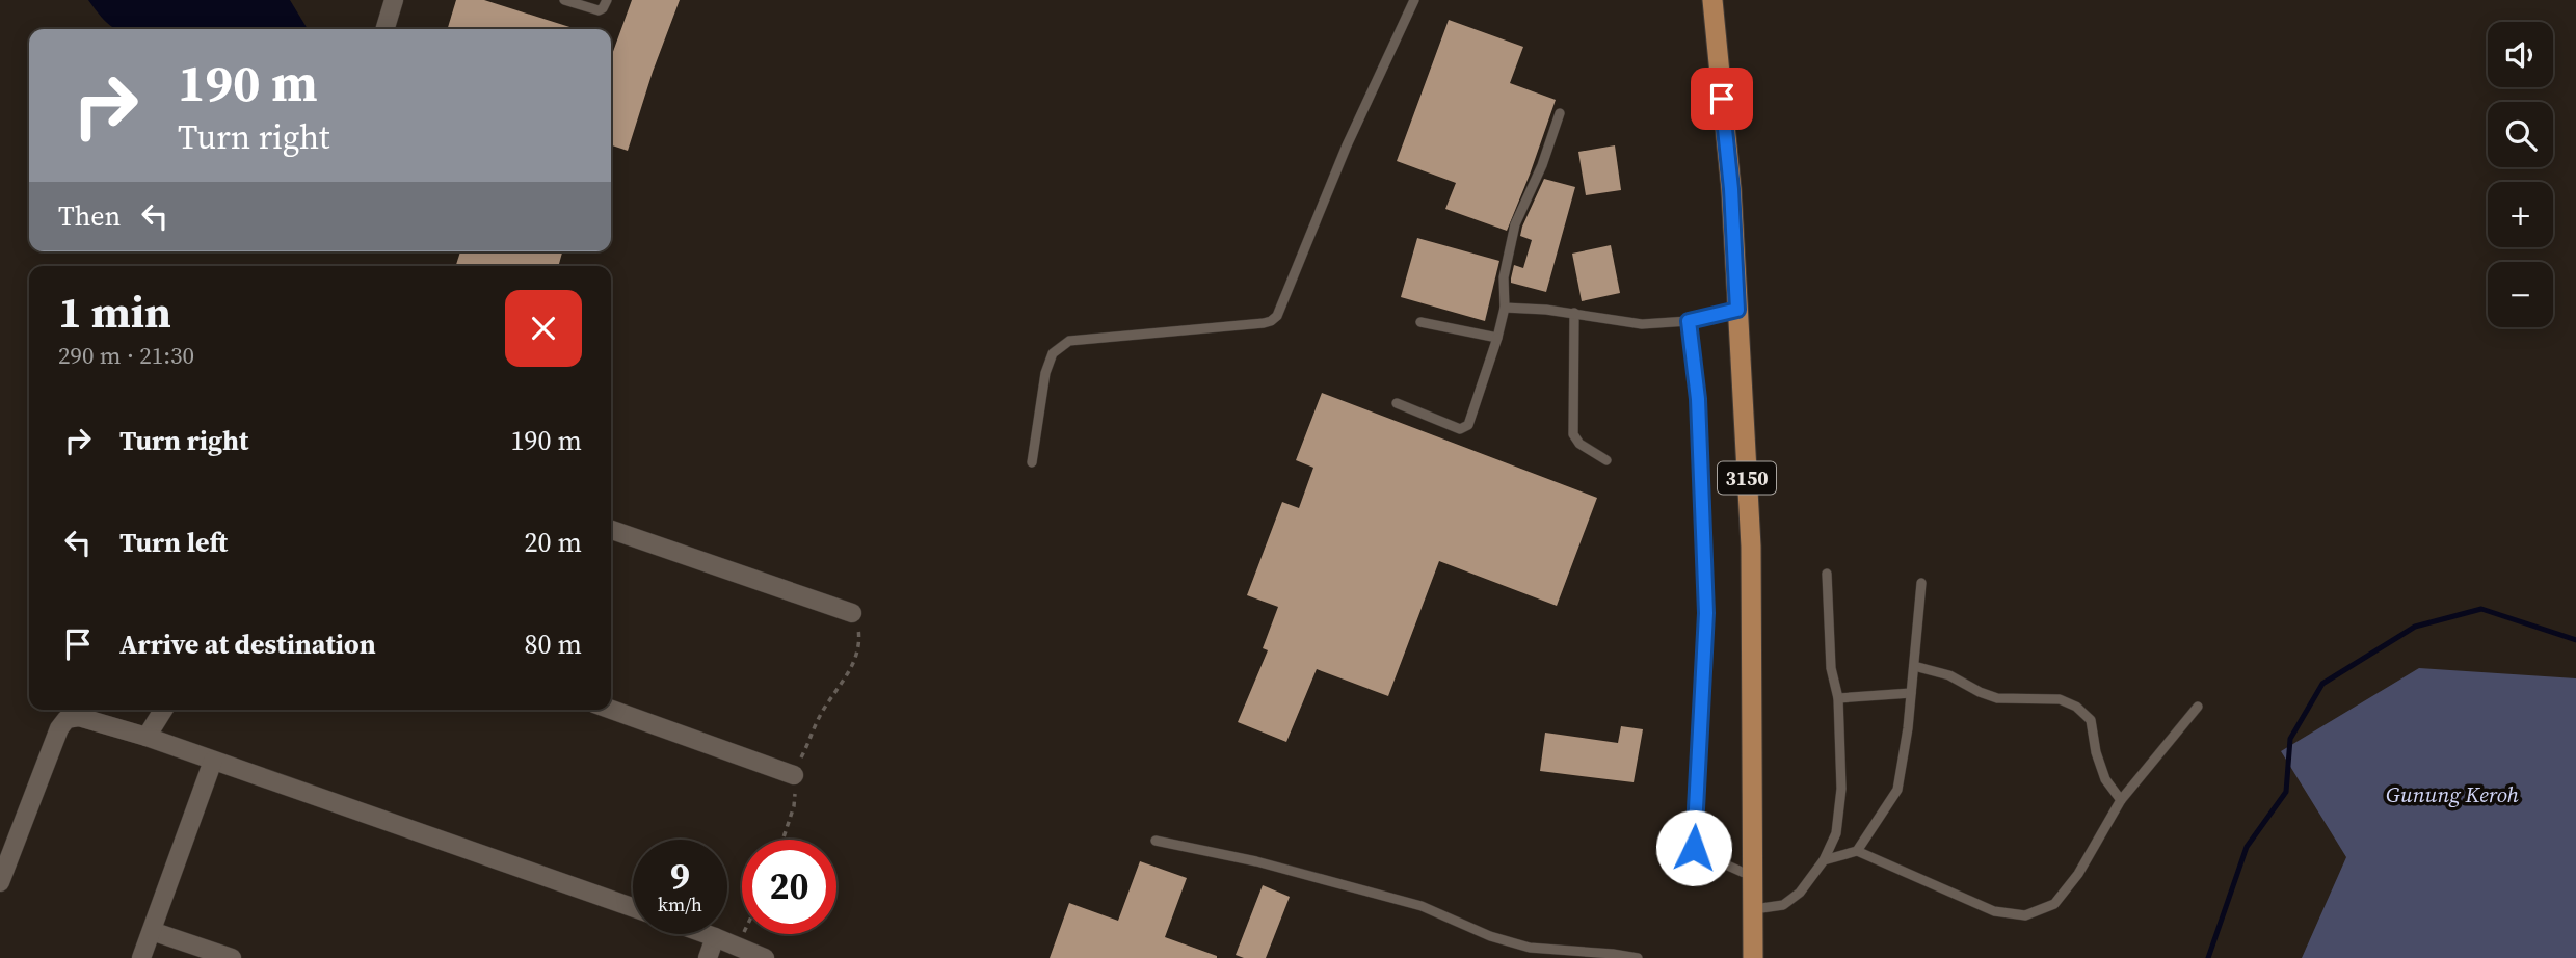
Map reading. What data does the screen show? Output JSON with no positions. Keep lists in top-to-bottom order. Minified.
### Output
{"streets":{"main road":["3150"]},"parks":["Gunung Keroh"],"page":{"map_buttons":["+","−"],"turn":["190 m","Turn right"],"then":"Then","heading":["1 min","290 m · 21:30"],"list":[{"name":"Turn right","value":"190 m"},{"name":"Turn left","value":"20 m"},{"name":"Arrive at destination","value":"80 m"}],"speed":"9 km/h","limit":"20"}}
